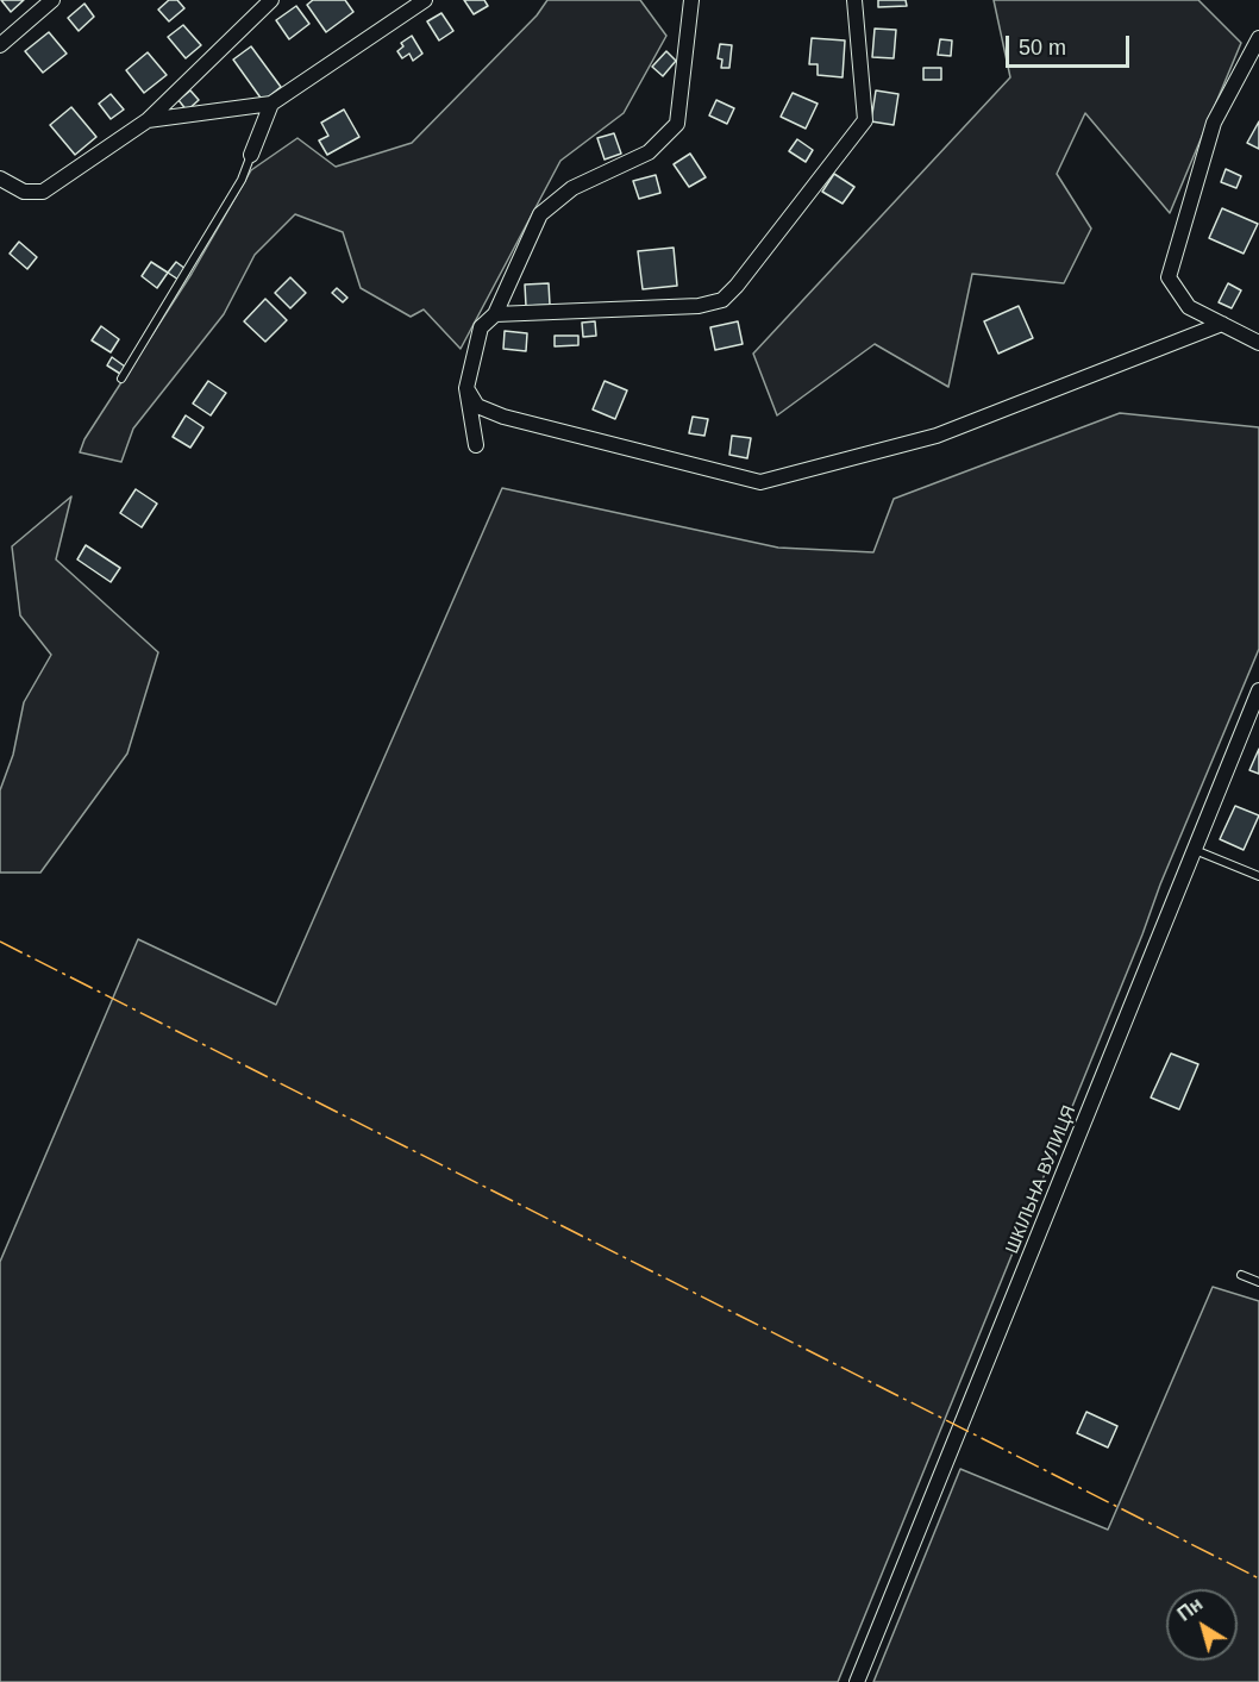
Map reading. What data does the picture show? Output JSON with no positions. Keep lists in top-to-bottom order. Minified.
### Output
{"streets":{"street":["ШКІЛЬНА ВУЛИЦЯ"]},"scale_bar":"50 m","north":"top left"}
